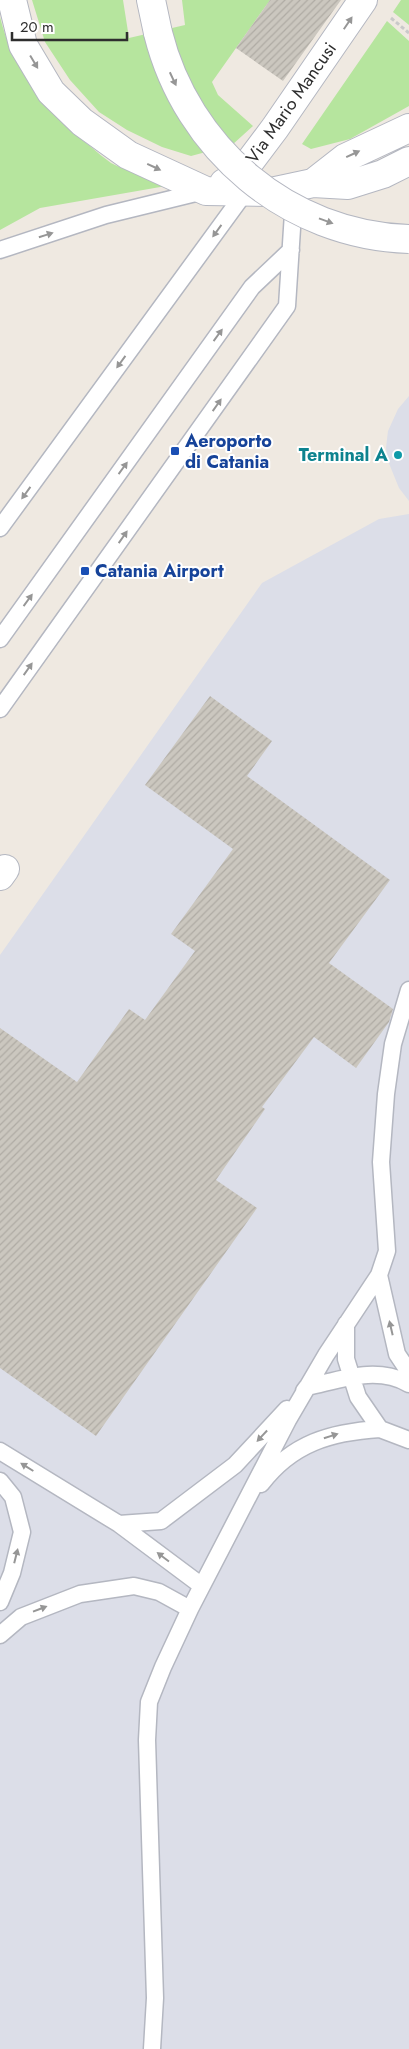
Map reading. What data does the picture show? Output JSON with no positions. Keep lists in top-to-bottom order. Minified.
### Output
{"streets":{"street":["Via Mario Mancusi"]},"places":{"transit":["Aeroporto di Catania","Catania Airport"],"other":["Terminal A"]},"scale_bar":"20 m"}
